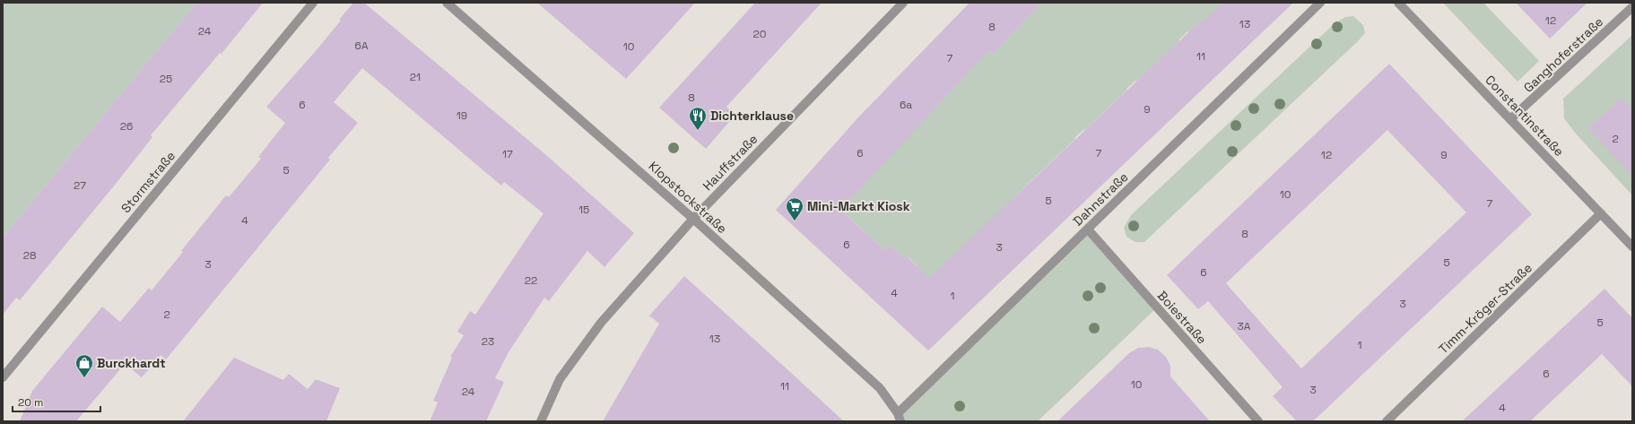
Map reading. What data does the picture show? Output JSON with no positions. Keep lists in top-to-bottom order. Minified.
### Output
{"streets":{"street":["Ganghoferstraße","Constantinstraße","Hauffstraße","Stormstraße","Klopstockstraße","Dahnstraße","Timm-Kröger-Straße","Boiestraße"]},"crossings":[["Ganghoferstraße","Constantinstraße"],["Constantinstraße","Timm-Kröger-Straße"],["Hauffstraße","Klopstockstraße"],["Klopstockstraße","Dahnstraße"],["Dahnstraße","Boiestraße"]],"places":{"restaurant":["Dichterklause"],"supermarket":["Mini-Markt Kiosk"],"shop":["Burckhardt"]},"house_numbers":["12","13","8","24","20","6A","10","11","7","21","25","8","6","6a","9","19","26","2","6","7","17","12","9","5","27","10","5","7","15","4","8","6","3","28","5","3","6","22","4","1","3","2","5","3A","13","23","1","6","10","11","3","24","4"],"scale_bar":"20 m"}
